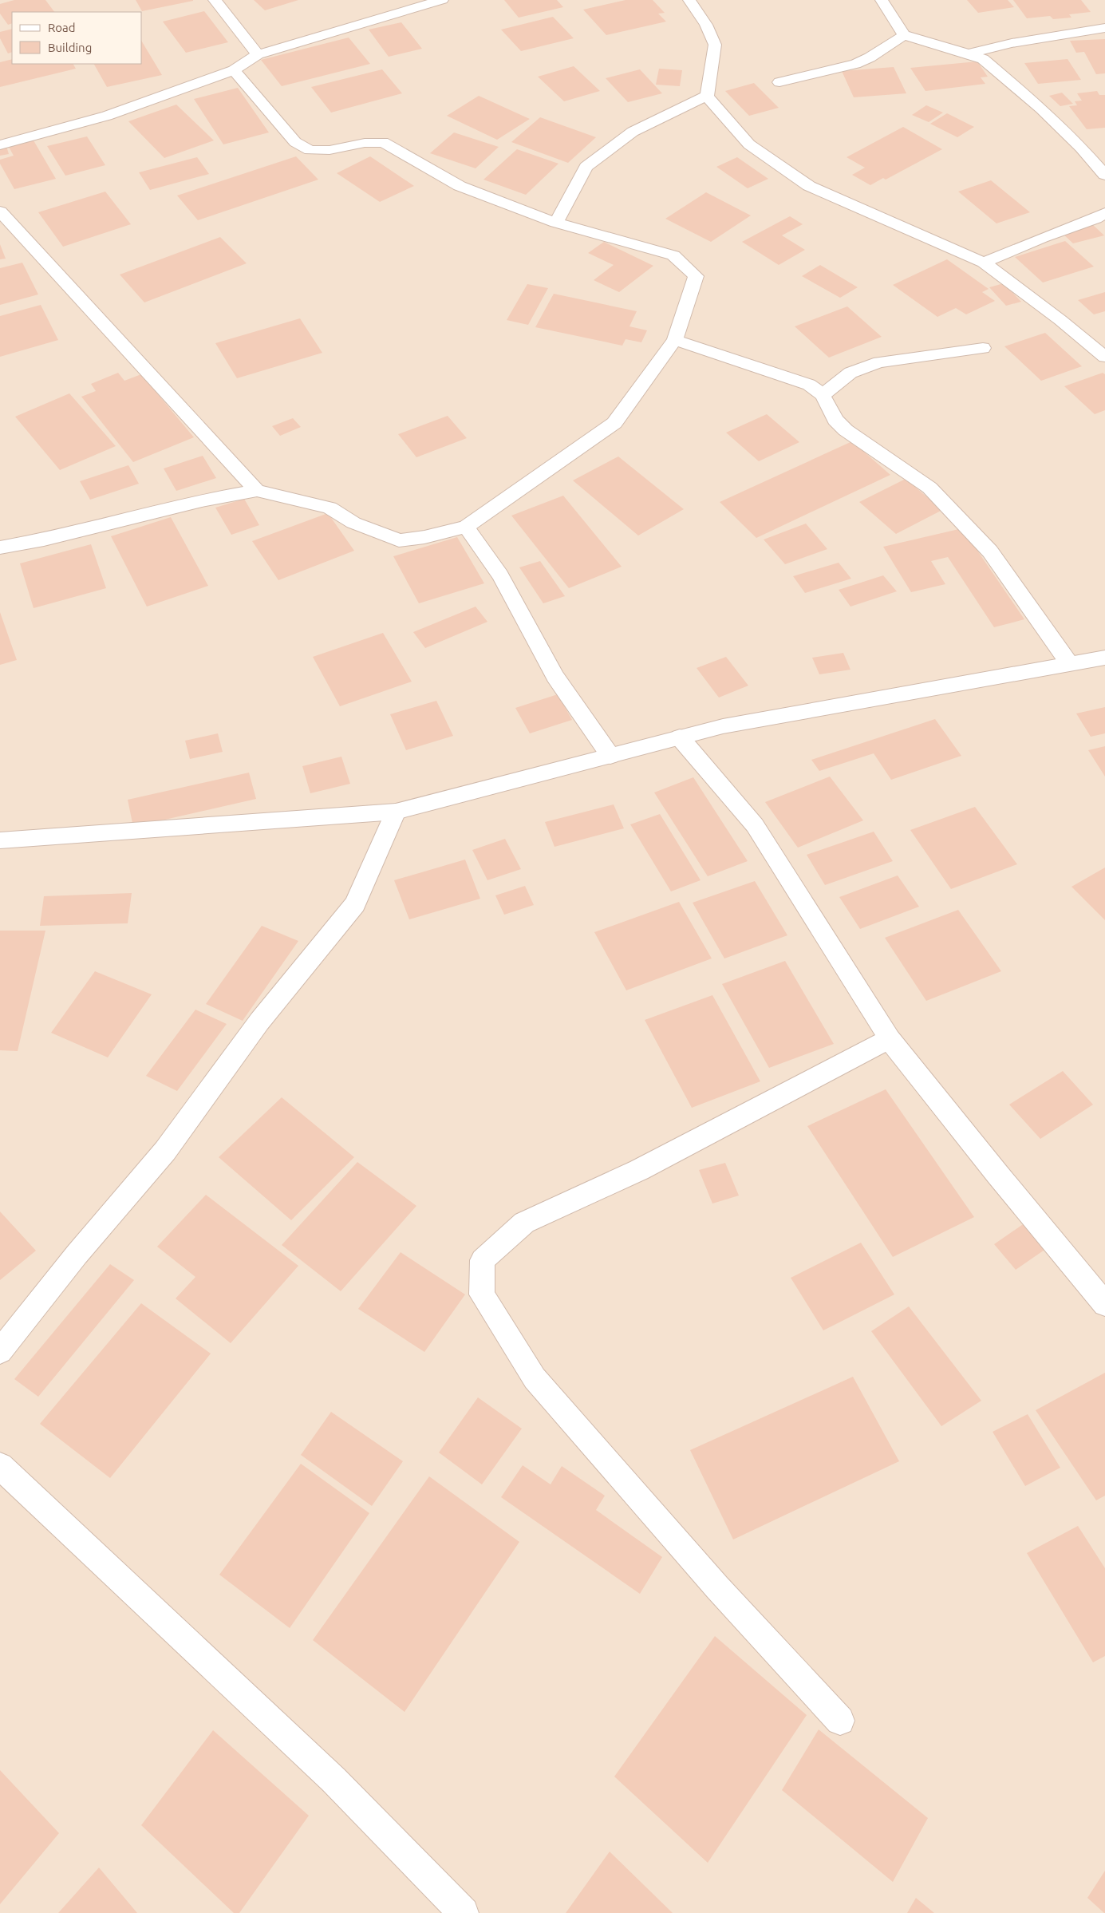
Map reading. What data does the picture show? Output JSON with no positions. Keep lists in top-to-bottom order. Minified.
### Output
{"legend":["Road","Building"]}
